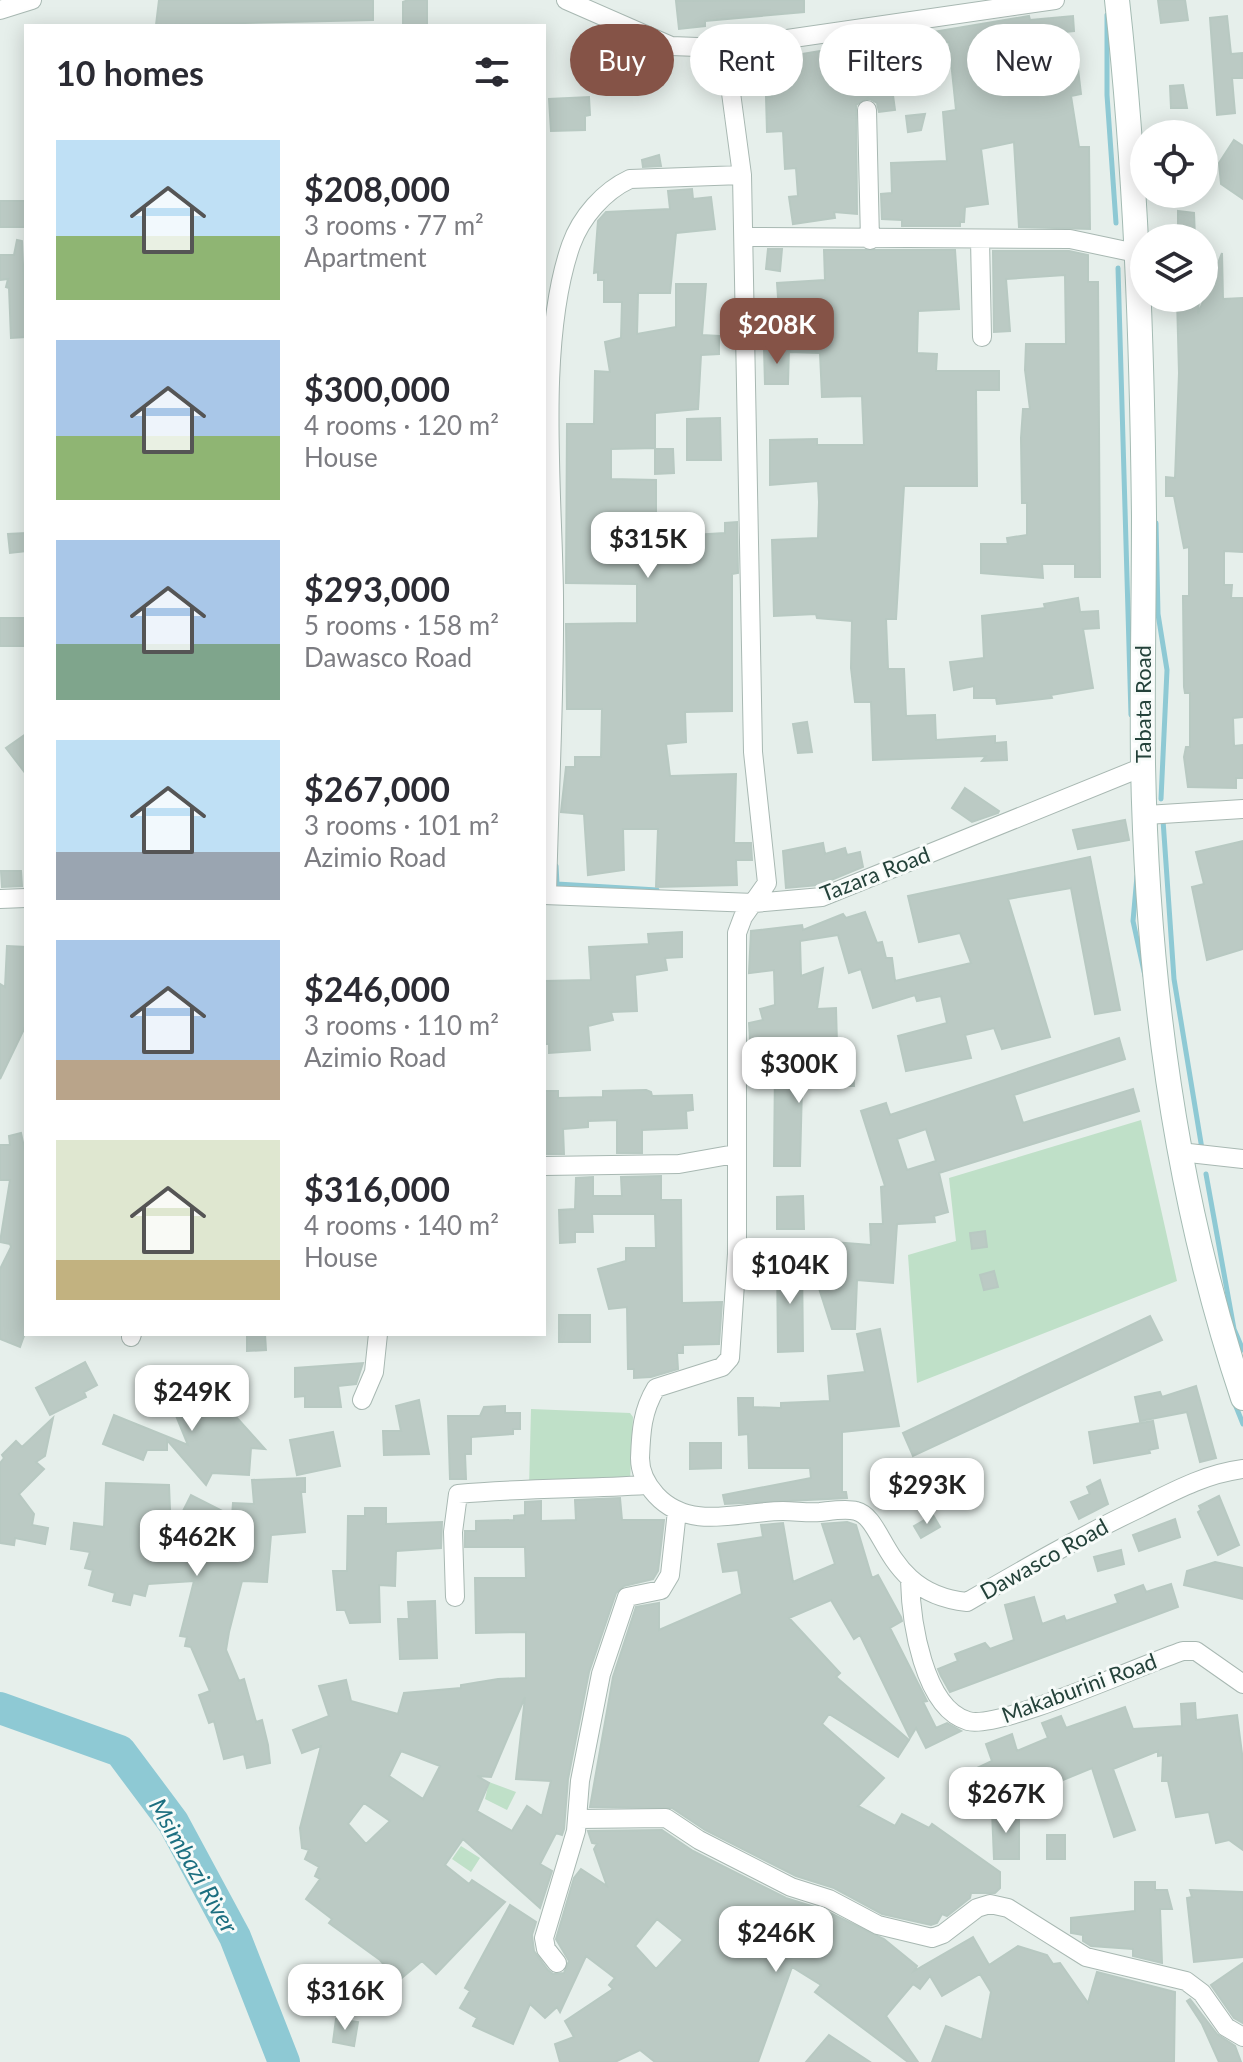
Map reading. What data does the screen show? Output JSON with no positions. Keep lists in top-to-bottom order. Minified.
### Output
{"streets":{"main road":["Tabata Road"],"street":["Tazara Road","Dawasco Road","Makaburini Road"]},"crossings":[["Tabata Road","Tazara Road"],["Dawasco Road","Makaburini Road"]],"water":["Msimbazi River"],"page":{"chip":["Buy","Rent","Filters","New"],"heading":"10 homes","list":[{"name":"$208,000","note":"3 rooms · 77 m² · Apartment"},{"name":"$300,000","note":"4 rooms · 120 m² · House"},{"name":"$293,000","note":"5 rooms · 158 m² · Dawasco Road"},{"name":"$267,000","note":"3 rooms · 101 m² · Azimio Road"},{"name":"$246,000","note":"3 rooms · 110 m² · Azimio Road"},{"name":"$316,000","note":"4 rooms · 140 m² · House"}],"price":["$208K","$315K","$300K","$104K","$249K","$293K","$462K","$267K","$246K","$316K"]}}
